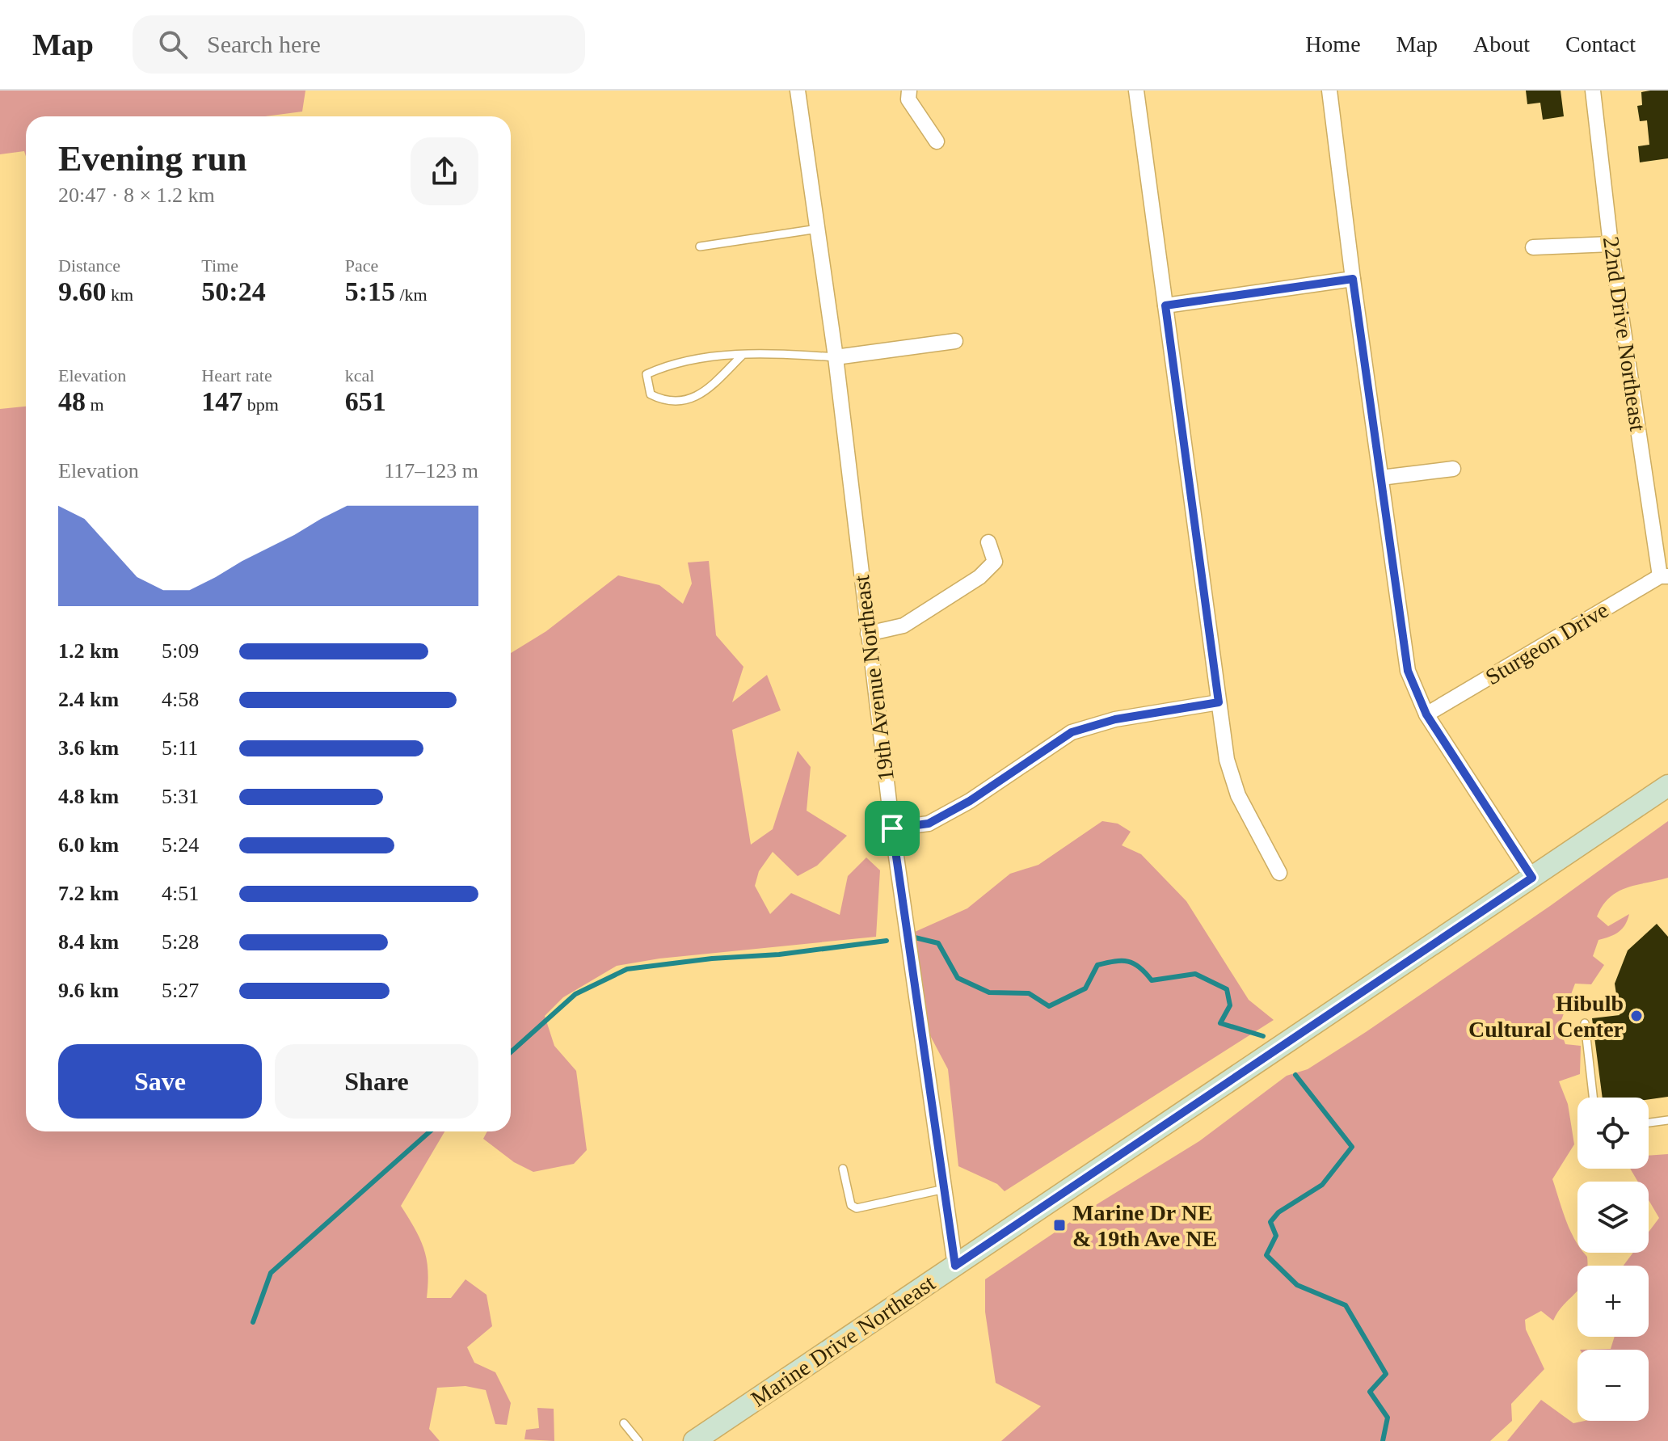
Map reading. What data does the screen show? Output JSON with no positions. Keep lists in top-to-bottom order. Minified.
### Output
{"streets":{"main road":["Marine Drive Northeast"],"street":["22nd Drive Northeast","Sturgeon Drive","19th Avenue Northeast"]},"crossings":[["22nd Drive Northeast","Sturgeon Drive"],["19th Avenue Northeast","Marine Drive Northeast"]],"places":{"other":["Hibulb Cultural Center"],"transit":["Marine Dr NE & 19th Ave NE"]},"page":{"header":"Map","search":"Search here","nav":["Home","Map","About","Contact"],"heading":["Evening run","20:47 · 8 × 1.2 km"],"stats":[["Distance","9.60 km"],["Time","50:24"],["Pace","5:15 /km"],["Elevation","48 m"],["Heart rate","147 bpm"],["kcal","651"]],"chart":["Elevation","117–123 m"],"list":[{"name":"1.2 km","note":"5:09"},{"name":"2.4 km","note":"4:58"},{"name":"3.6 km","note":"5:11"},{"name":"4.8 km","note":"5:31"},{"name":"6.0 km","note":"5:24"},{"name":"7.2 km","note":"4:51"},{"name":"8.4 km","note":"5:28"},{"name":"9.6 km","note":"5:27"}],"buttons":["Save","Share"],"map_buttons":["+","−"]}}
